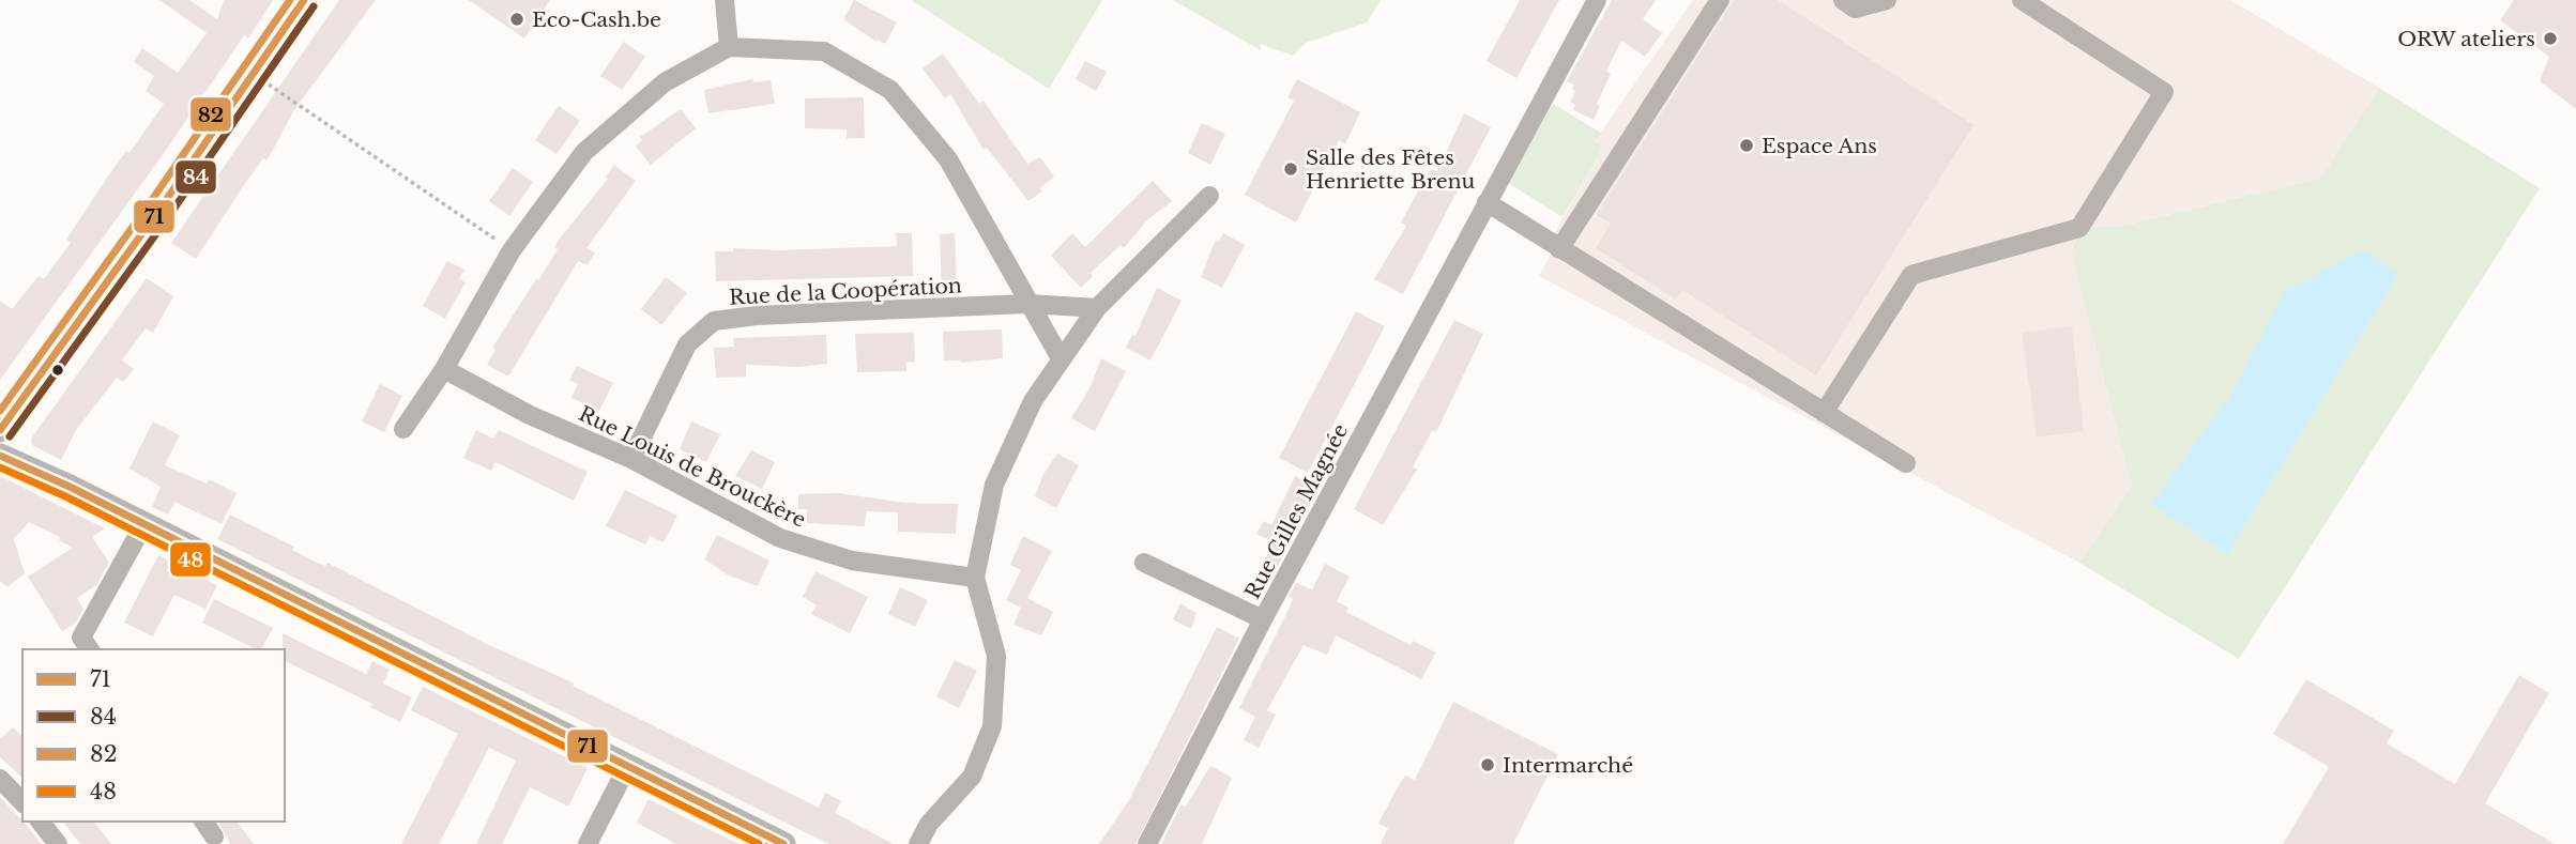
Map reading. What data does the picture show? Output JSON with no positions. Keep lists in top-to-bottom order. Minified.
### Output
{"streets":{"street":["Rue de la Coopération","Rue Louis de Brouckère","Rue Gilles Magnée"]},"crossings":[["Rue de la Coopération","Rue Louis de Brouckère"]],"places":["Eco-Cash.be","ORW ateliers","Espace Ans","Salle des Fêtes Henriette Brenu","Intermarché"],"lines":["transit line 71","transit line 82","transit line 84","transit line 48"],"legend":["71","84","82","48"]}
